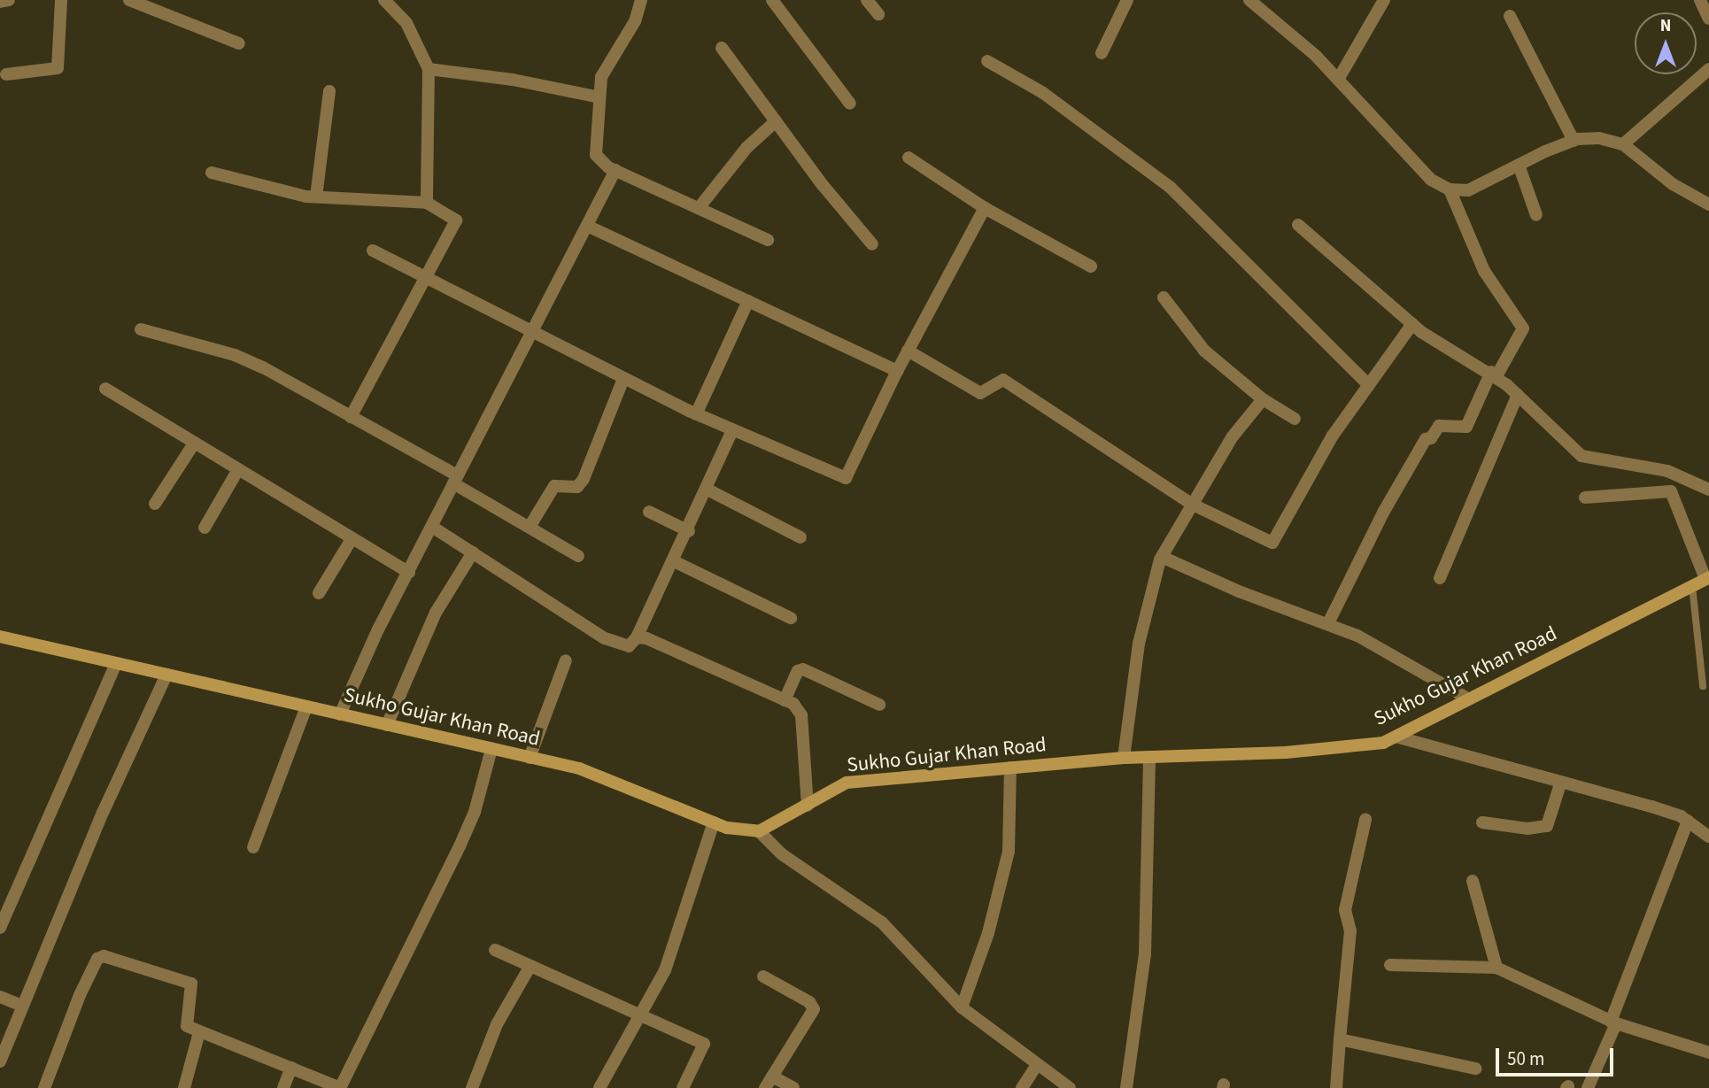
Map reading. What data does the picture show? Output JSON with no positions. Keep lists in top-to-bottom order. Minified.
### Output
{"streets":{"main road":["Sukho Gujar Khan Road"]},"scale_bar":"50 m","north":"top"}
